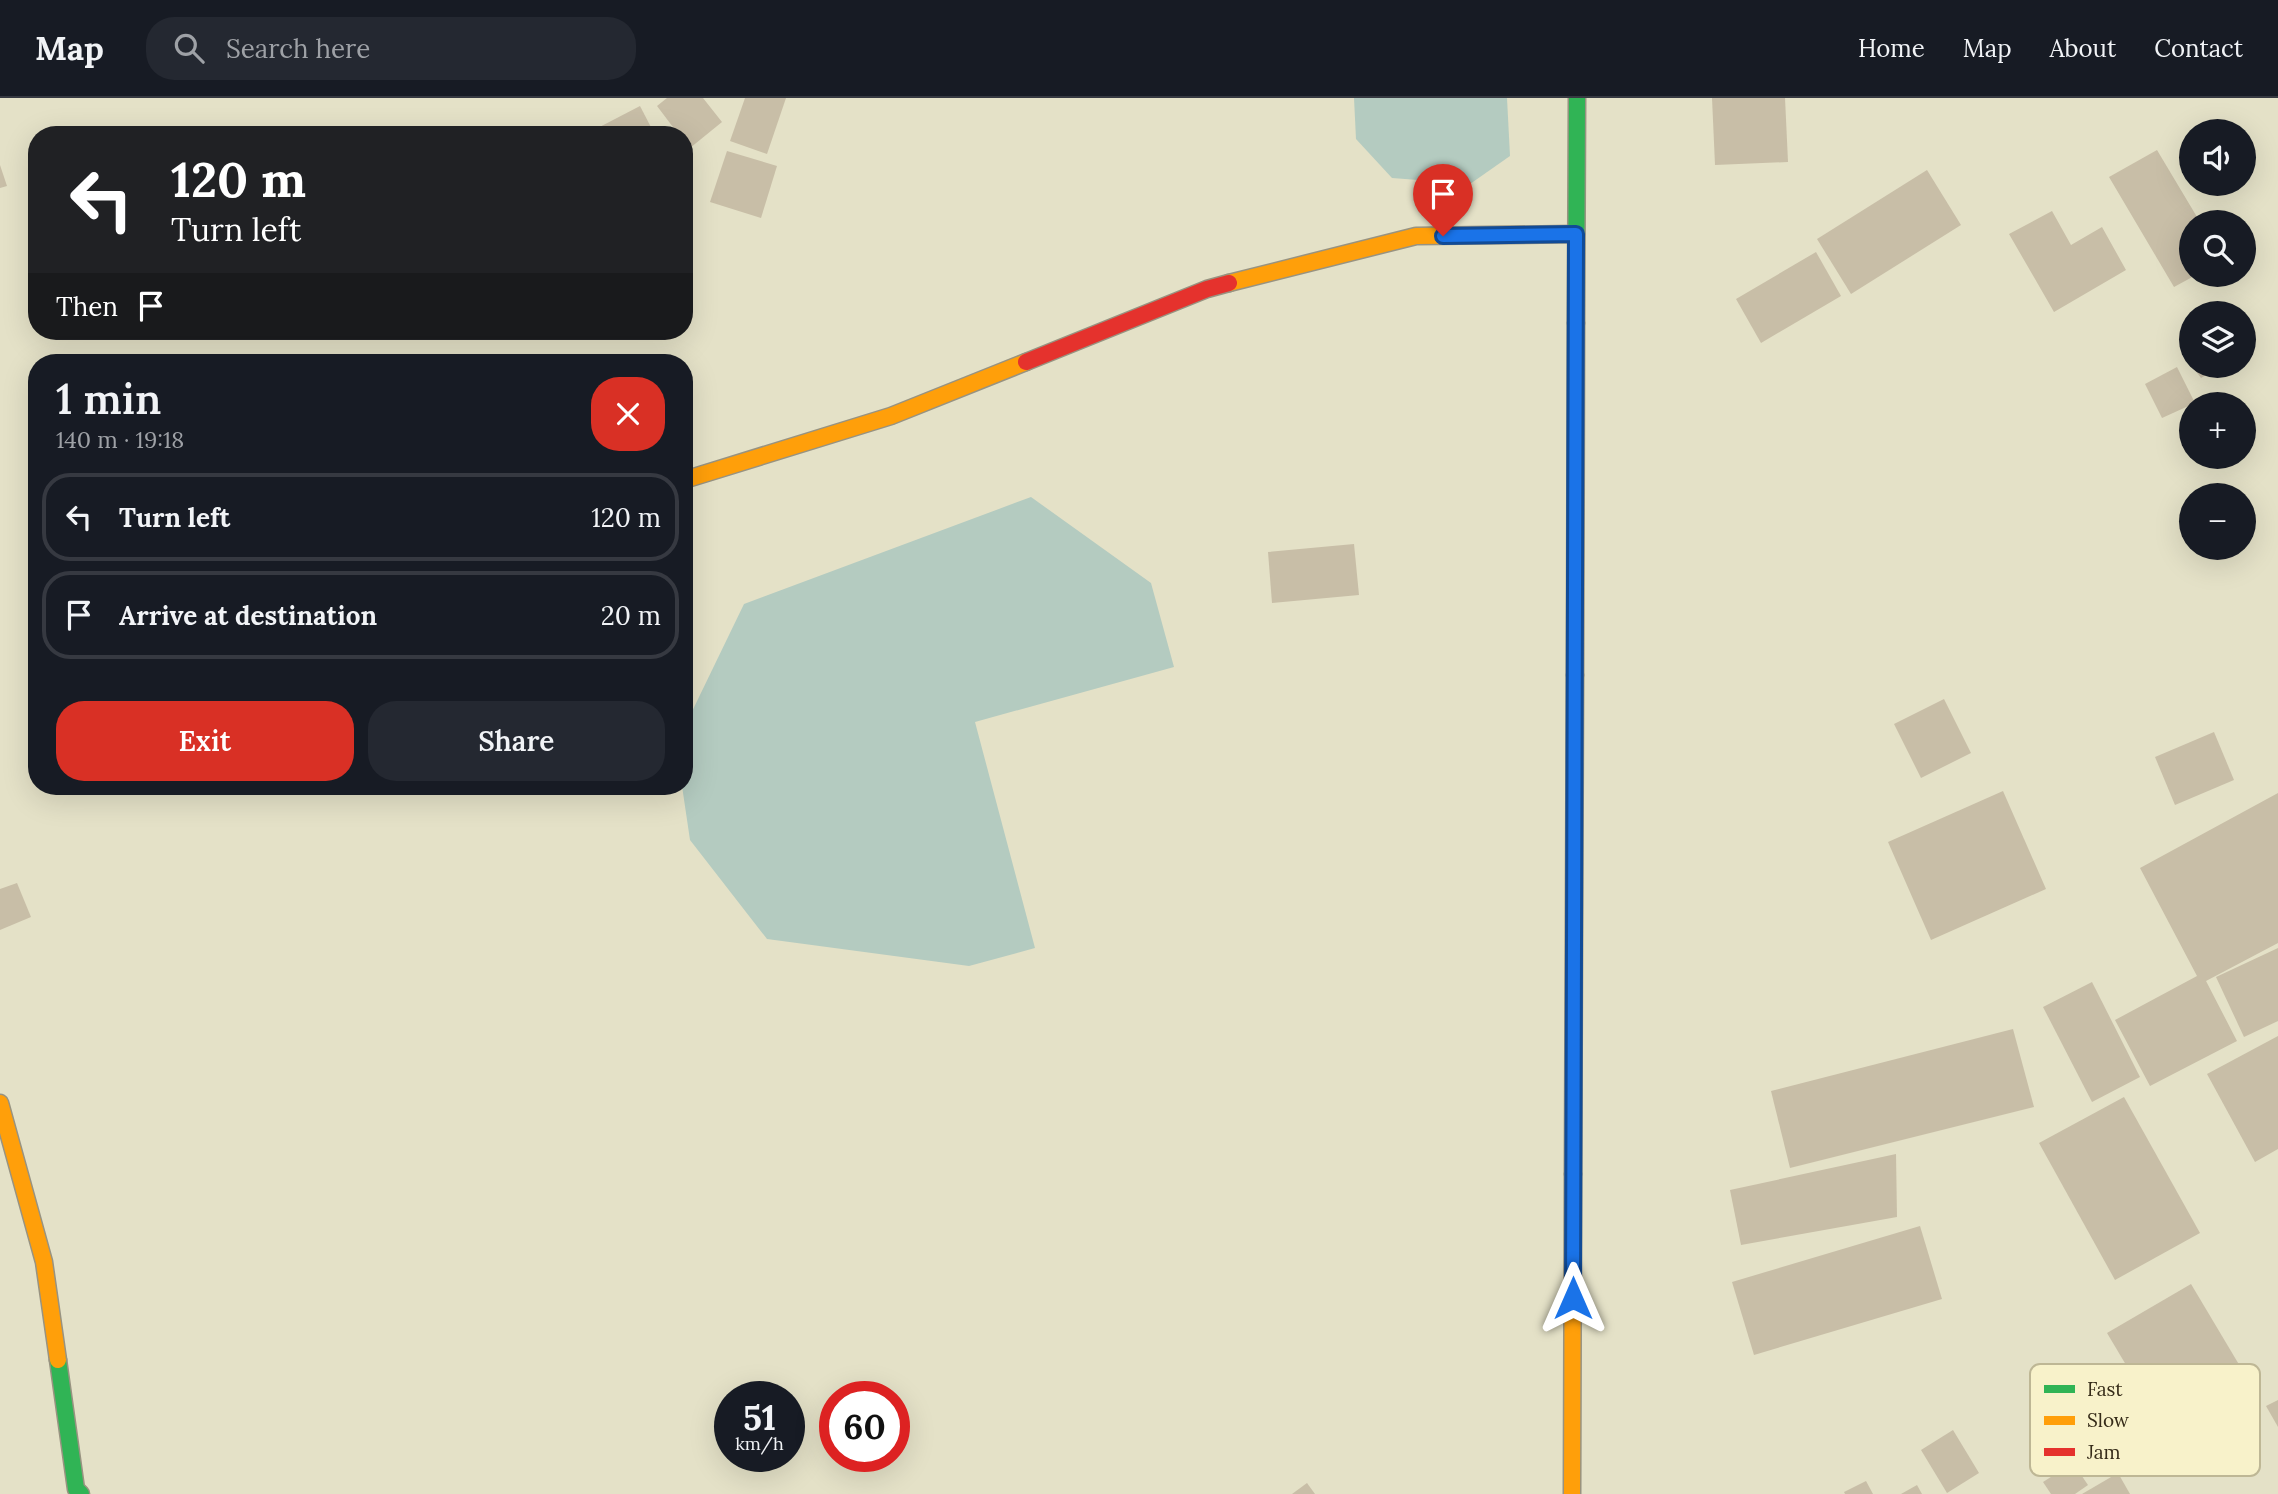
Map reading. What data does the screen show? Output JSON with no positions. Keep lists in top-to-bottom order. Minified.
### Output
{"legend":["Fast","Slow","Jam"],"page":{"header":"Map","search":"Search here","nav":["Home","Map","About","Contact"],"map_buttons":["+","−"],"turn":["120 m","Turn left"],"then":"Then","heading":["1 min","140 m · 19:18"],"list":[{"name":"Turn left","value":"120 m"},{"name":"Arrive at destination","value":"20 m"}],"buttons":["Exit","Share"],"speed":"51 km/h","limit":"60"}}
